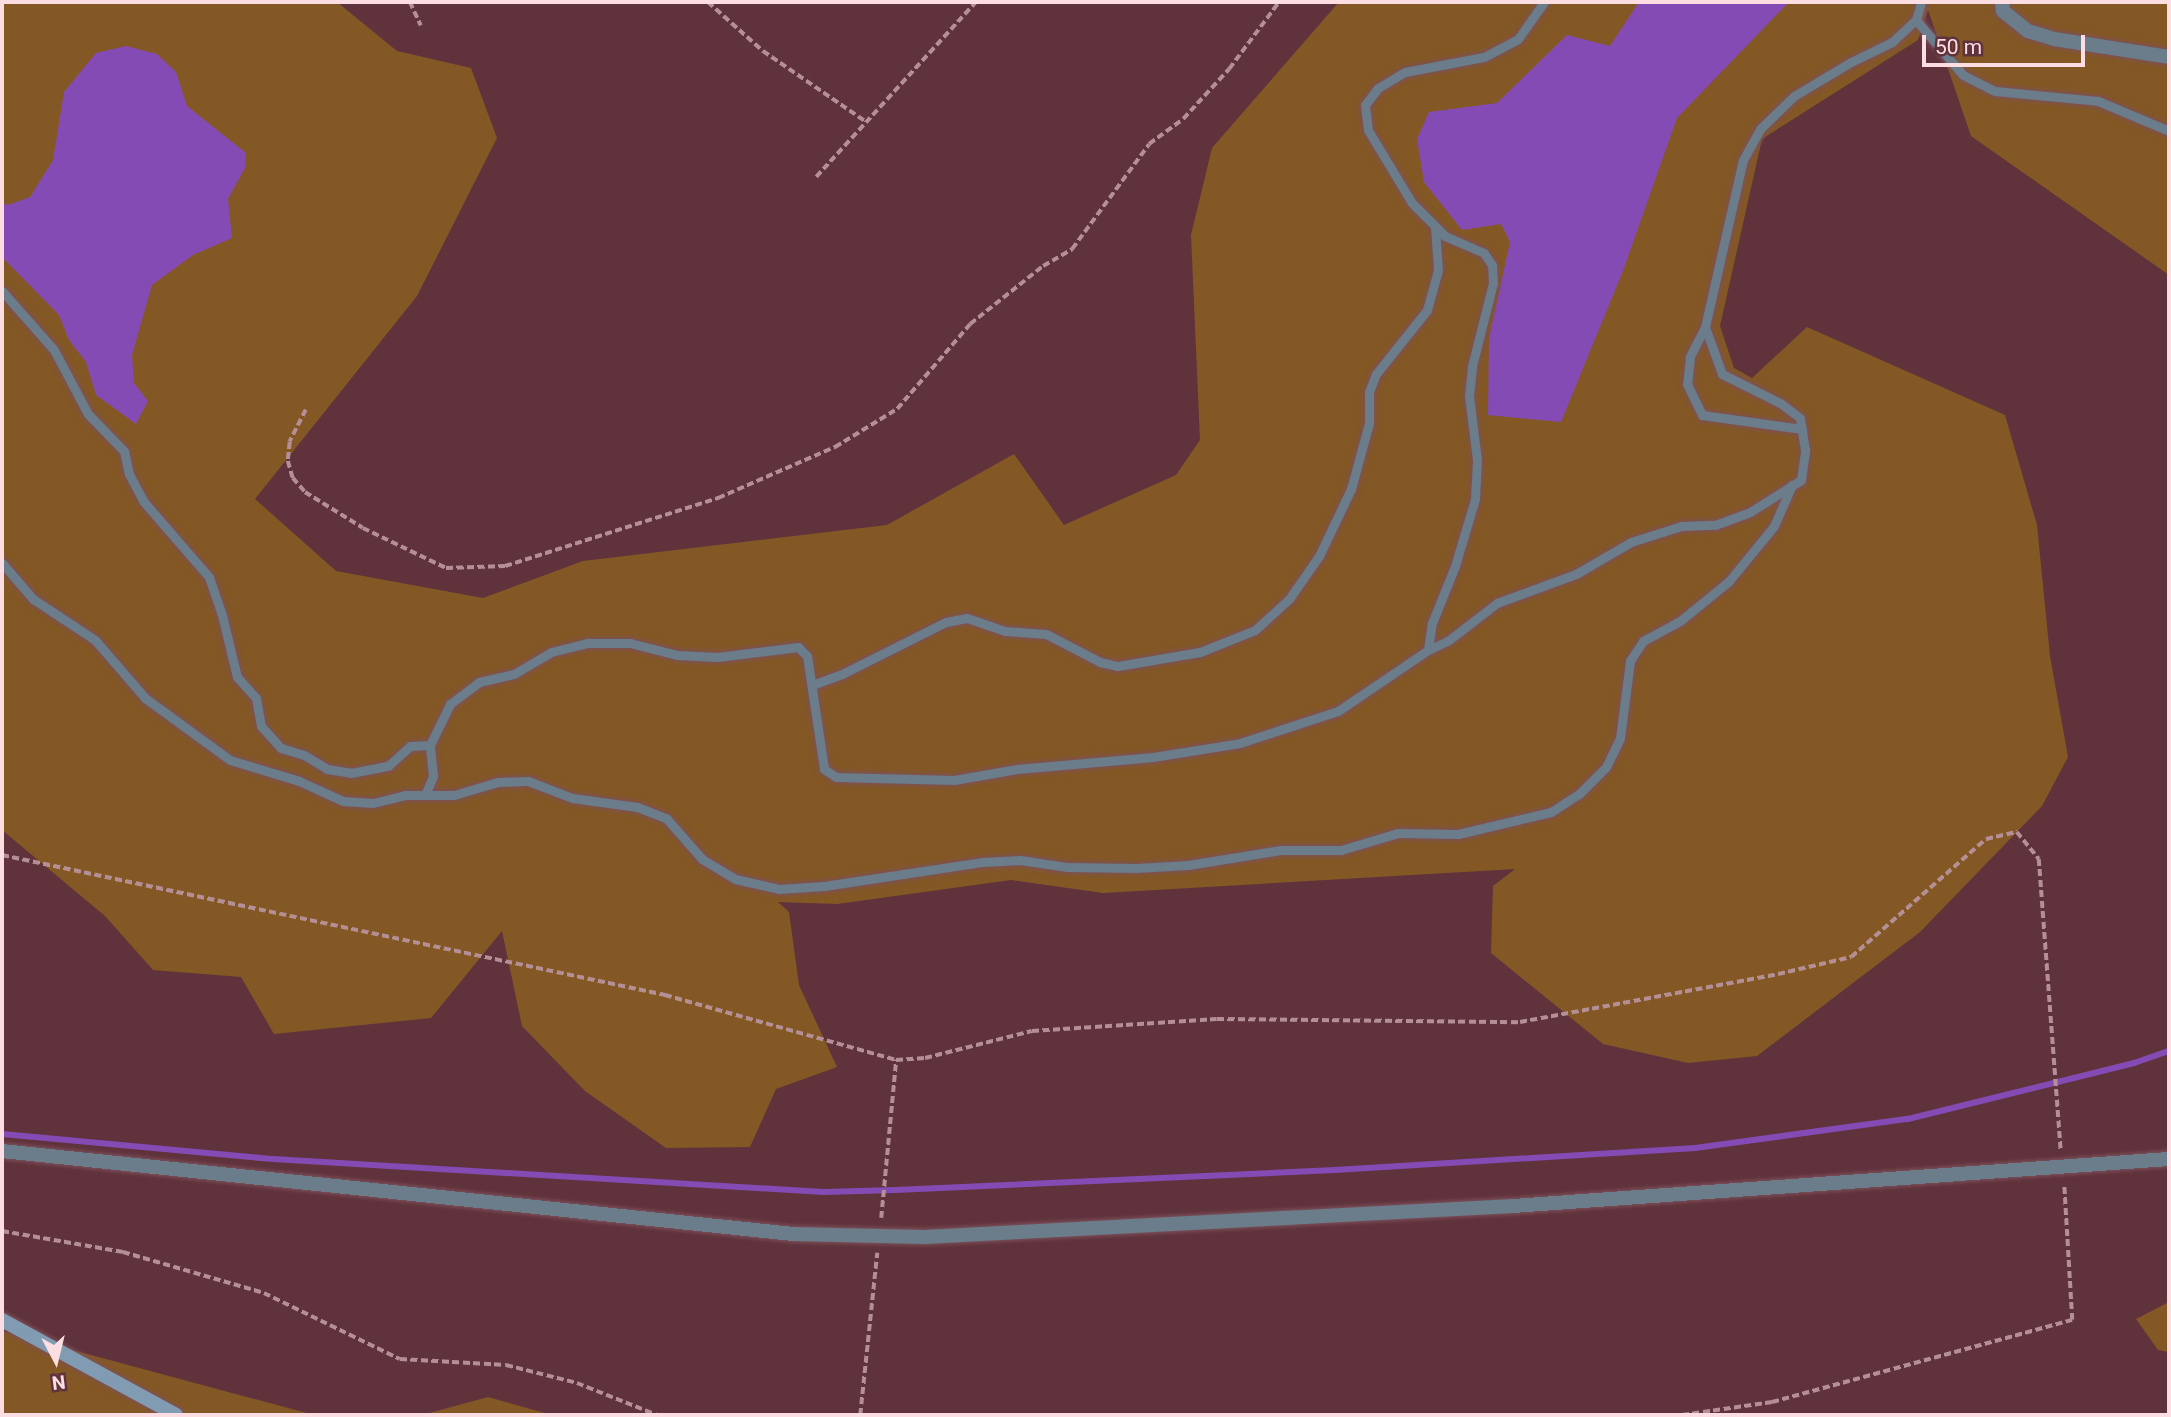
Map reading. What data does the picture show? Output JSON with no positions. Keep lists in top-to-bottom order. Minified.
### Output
{"scale_bar":"50 m","north":"bottom"}
